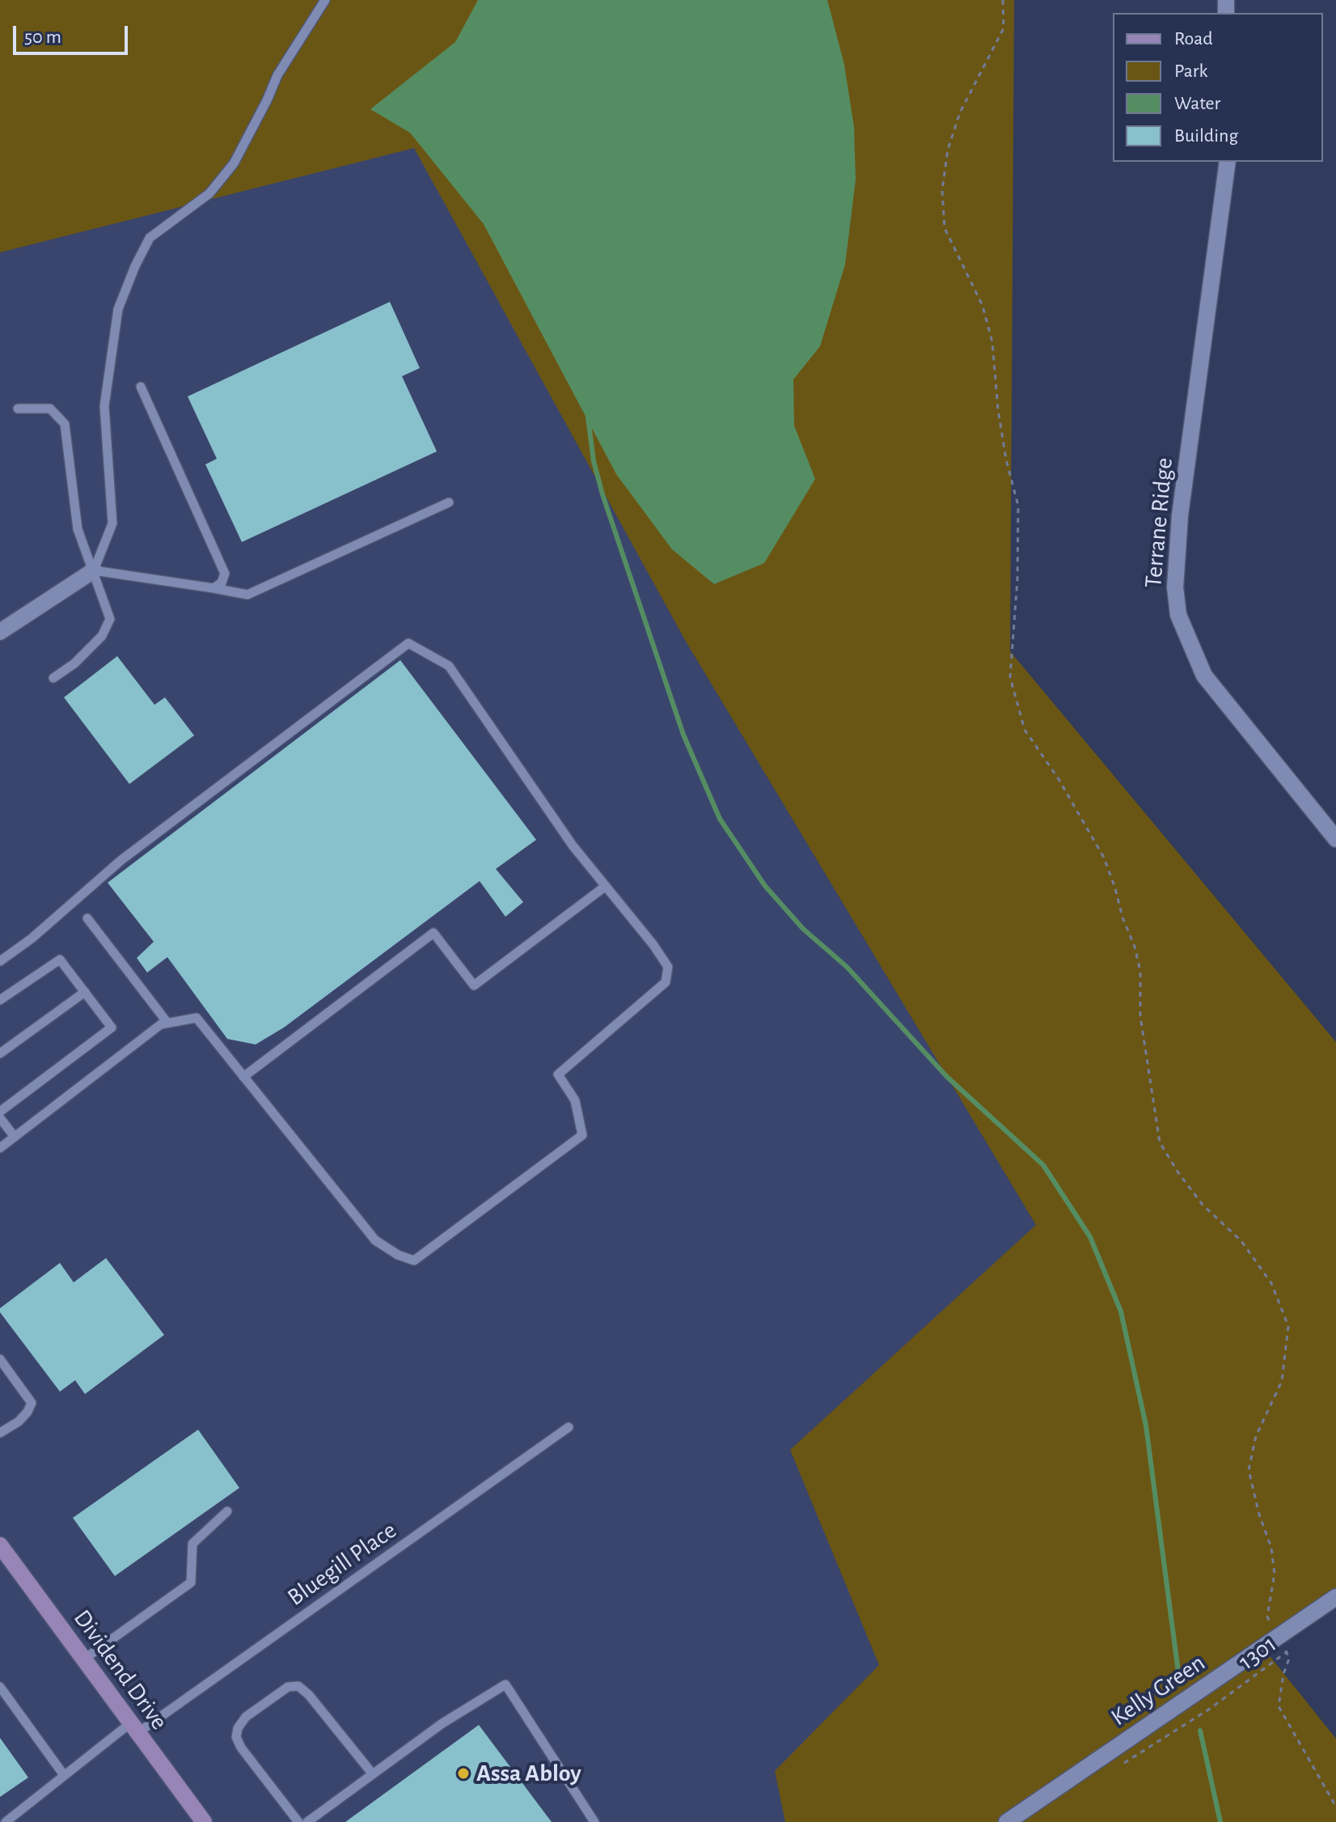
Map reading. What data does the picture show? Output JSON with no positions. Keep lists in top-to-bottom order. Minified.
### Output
{"streets":{"street":["Terrane Ridge","Dividend Drive","Kelly Green"],"lane":["Bluegill Place"],"path":["1301"]},"crossings":[["Bluegill Place","Dividend Drive"]],"places":["Assa Abloy"],"legend":["Road","Park","Water","Building"],"scale_bar":"50 m"}
